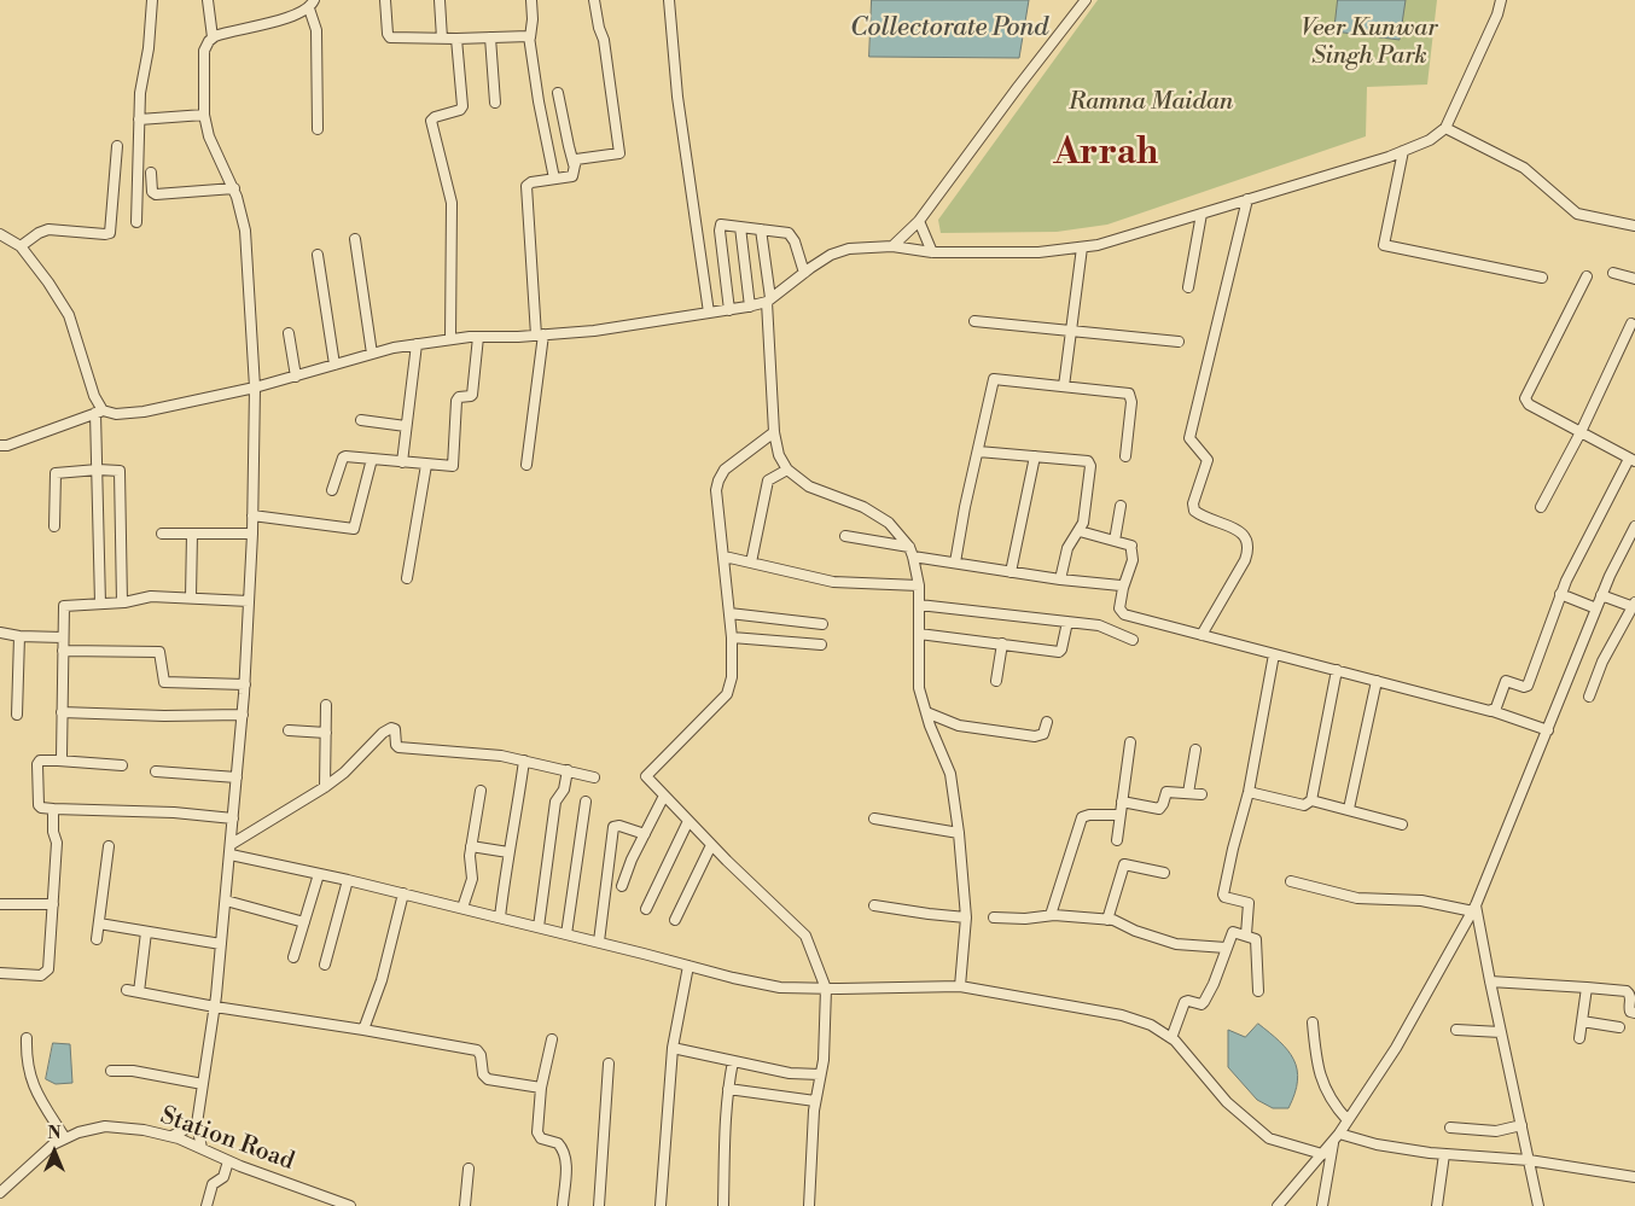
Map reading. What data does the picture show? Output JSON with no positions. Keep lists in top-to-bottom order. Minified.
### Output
{"streets":{"street":["Station Road"]},"districts":["Arrah"],"water":["Collectorate Pond"],"parks":["Veer Kunwar Singh Park","Ramna Maidan"],"north":"top"}
